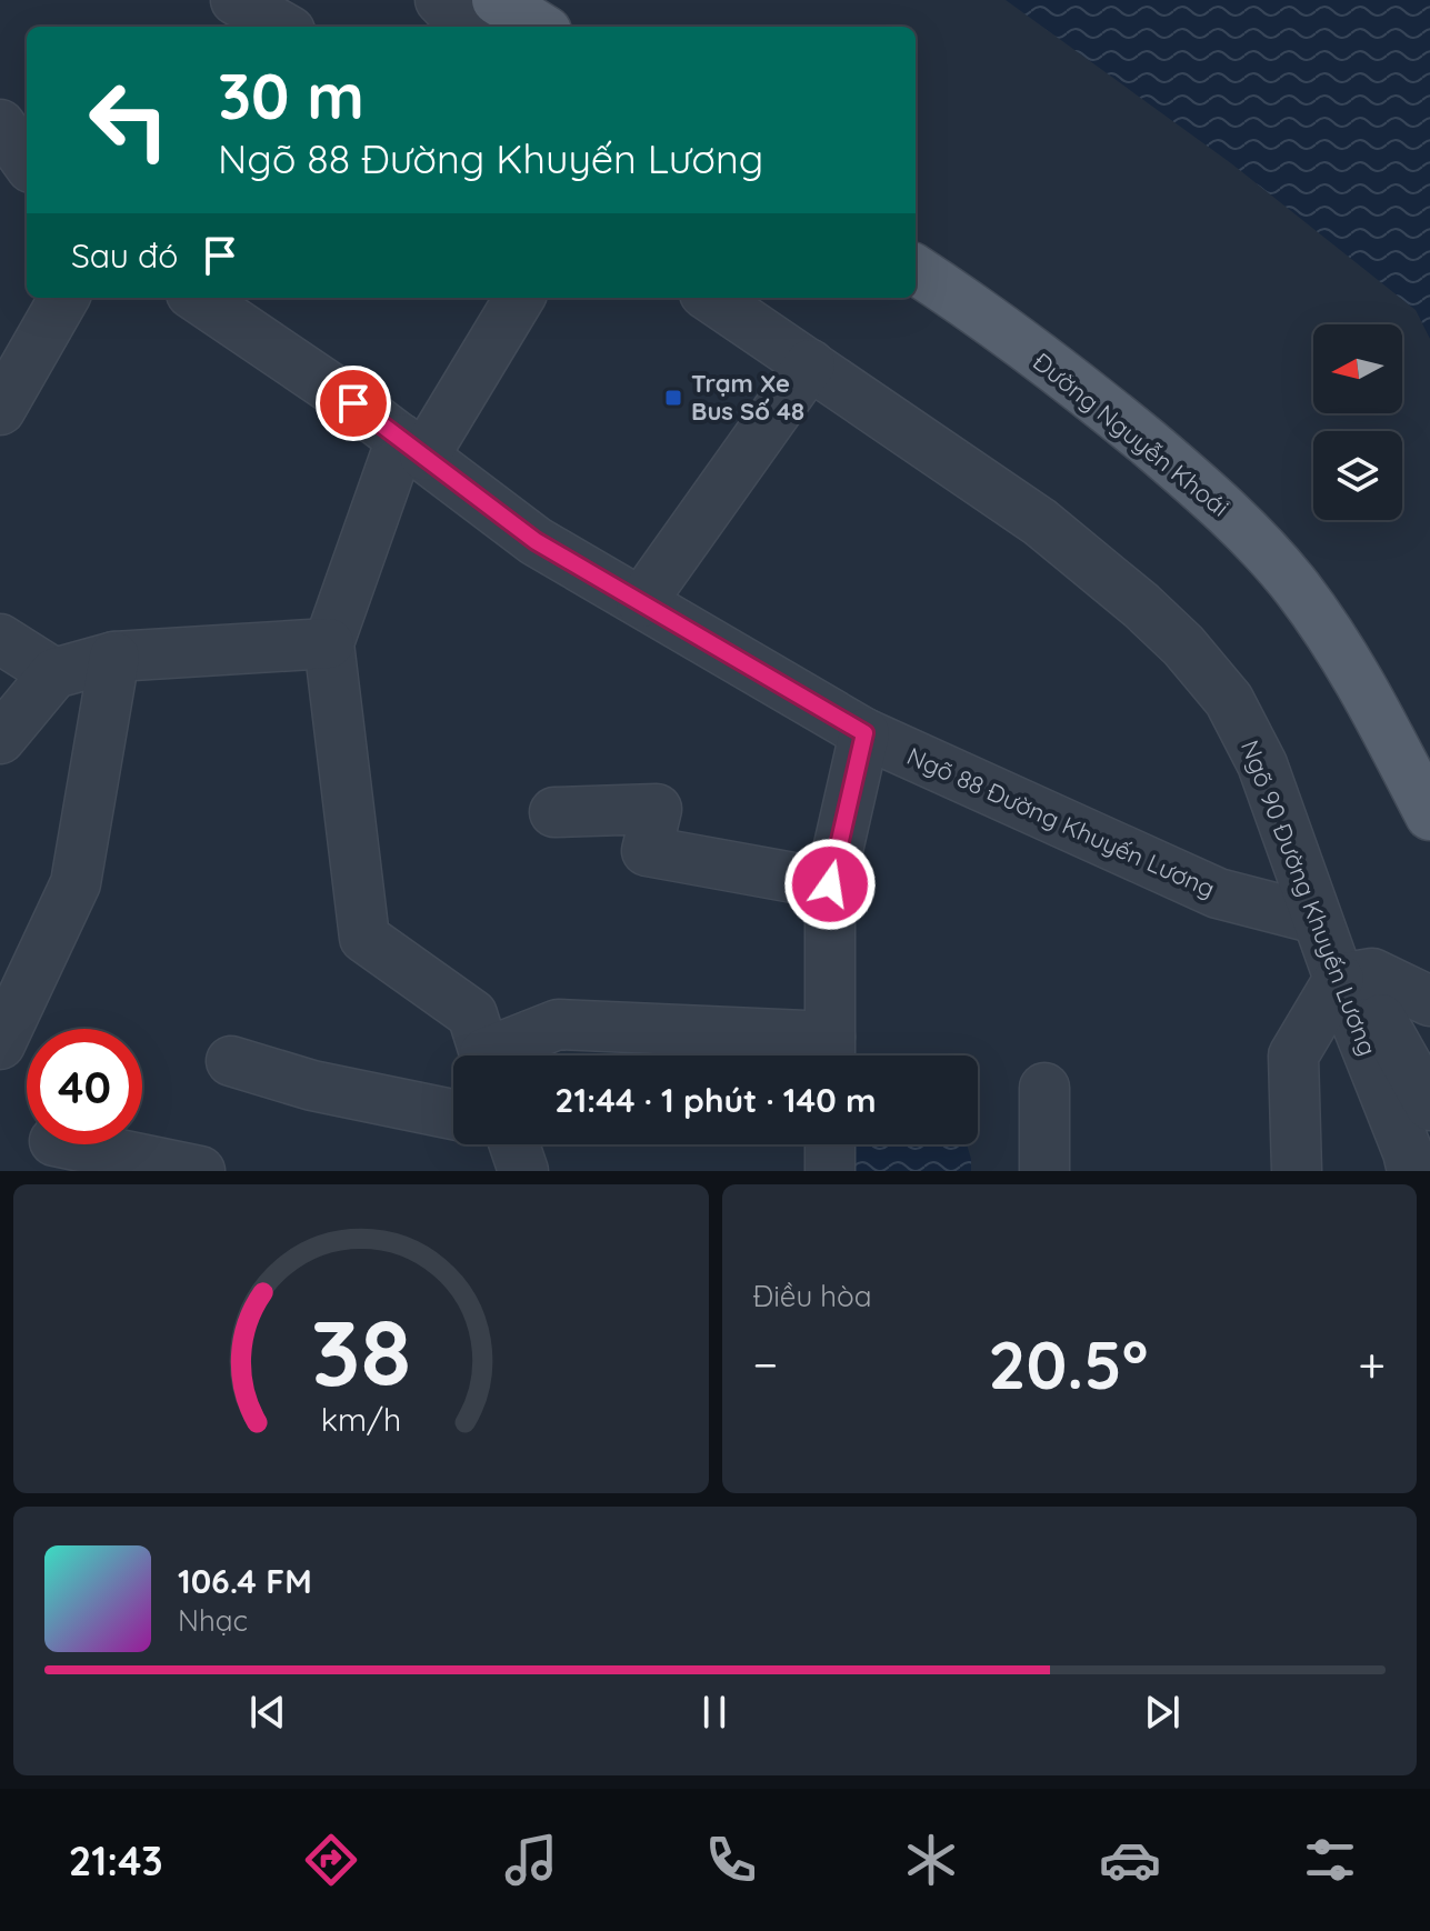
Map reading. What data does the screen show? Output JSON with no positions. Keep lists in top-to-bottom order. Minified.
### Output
{"streets":{"main road":["Đường Nguyễn Khoái"],"street":["Ngõ 88 Đường Khuyến Lương","Ngõ 90 Đường Khuyến Lương"]},"crossings":[["Ngõ 88 Đường Khuyến Lương","Ngõ 90 Đường Khuyến Lương"]],"places":{"transit":["Trạm Xe Bus Số 48"]},"north":"left","page":{"turn":["30 m","Ngõ 88 Đường Khuyến Lương"],"then":"Sau đó","limit":"40","trip":"21:44 · 1 phút · 140 m","tile":"Điều hòa","heat":["−","20.5°","+"],"song":["106.4 FM","Nhạc"],"tabs":"21:43","gauge":["38","km/h"]}}
